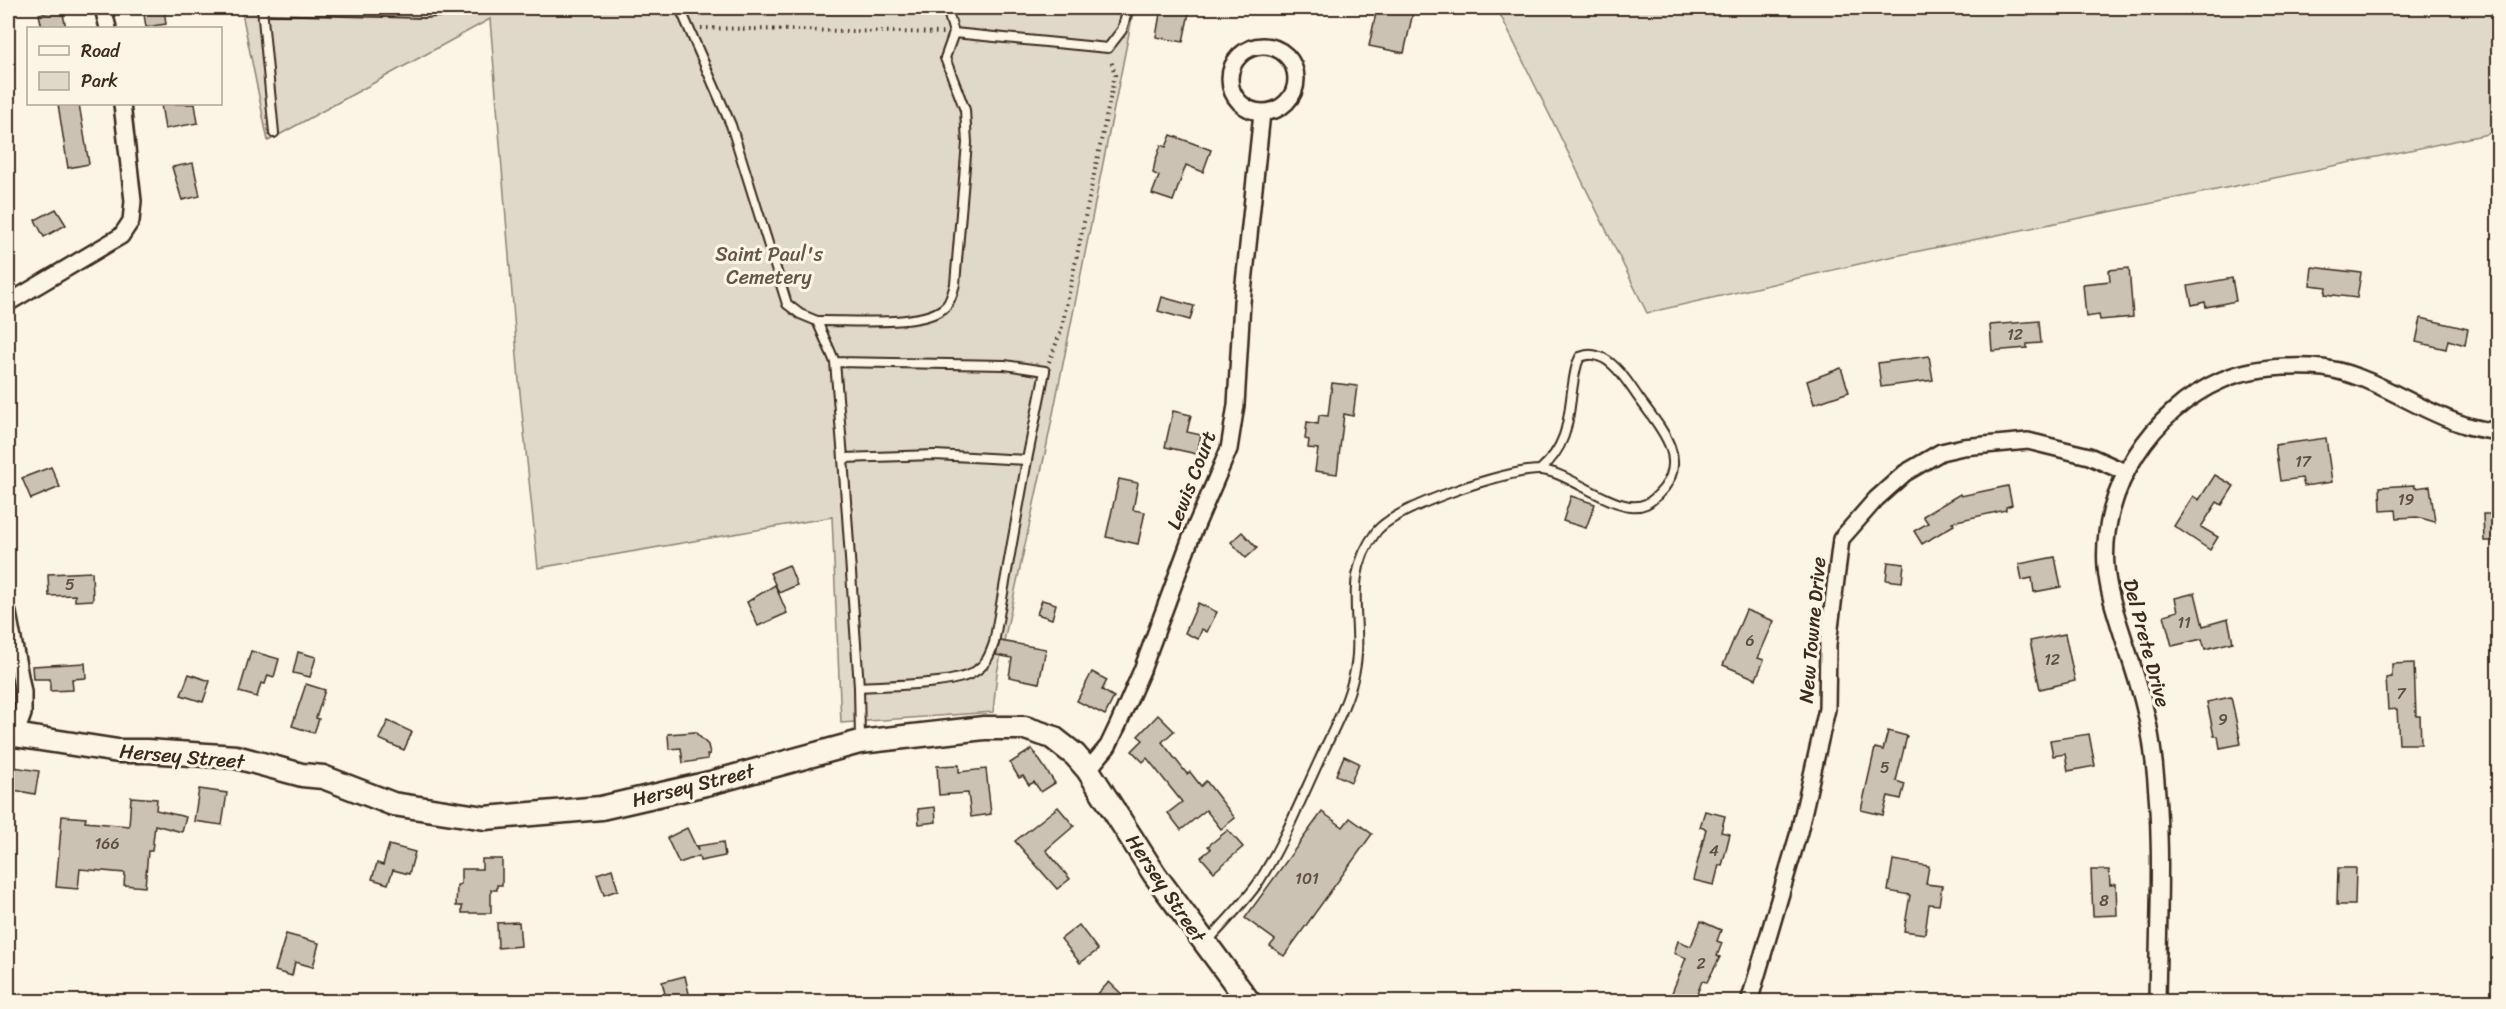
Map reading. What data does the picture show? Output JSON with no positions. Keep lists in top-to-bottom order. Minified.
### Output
{"streets":{"street":["Lewis Court","New Towne Drive","Del Prete Drive","Hersey Street"]},"crossings":[["Lewis Court","Hersey Street"],["New Towne Drive","Del Prete Drive"]],"parks":["Saint Paul's Cemetery"],"house_numbers":["12","17","19","5","11","6","12","7","9","5","166","4","101","8","2"],"legend":["Road","Park"]}
